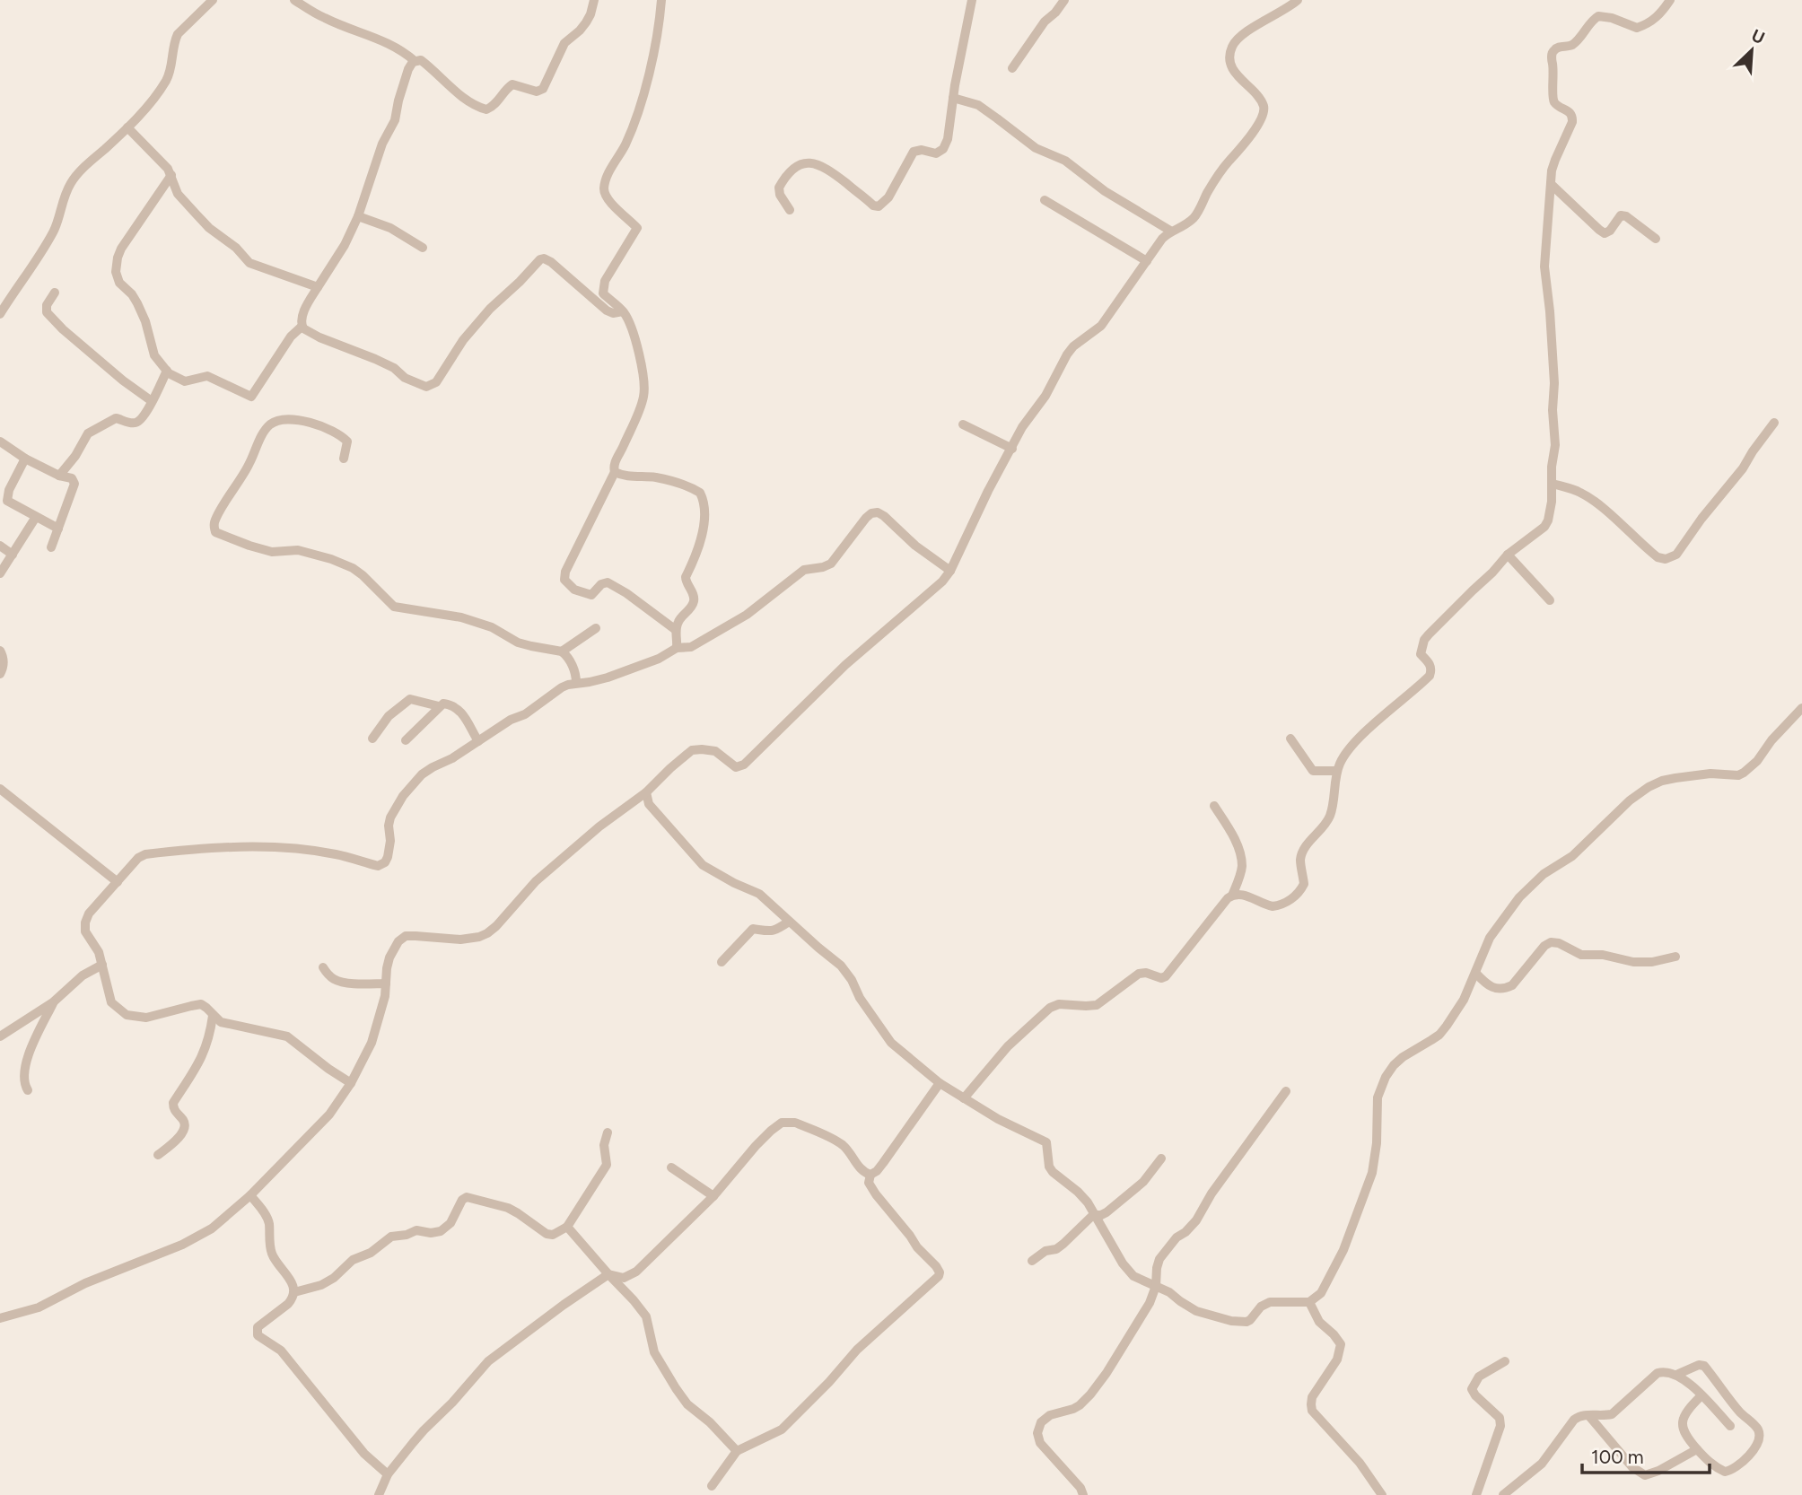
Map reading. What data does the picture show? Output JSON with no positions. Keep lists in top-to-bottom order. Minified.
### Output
{"scale_bar":"100 m","north":"top right"}
